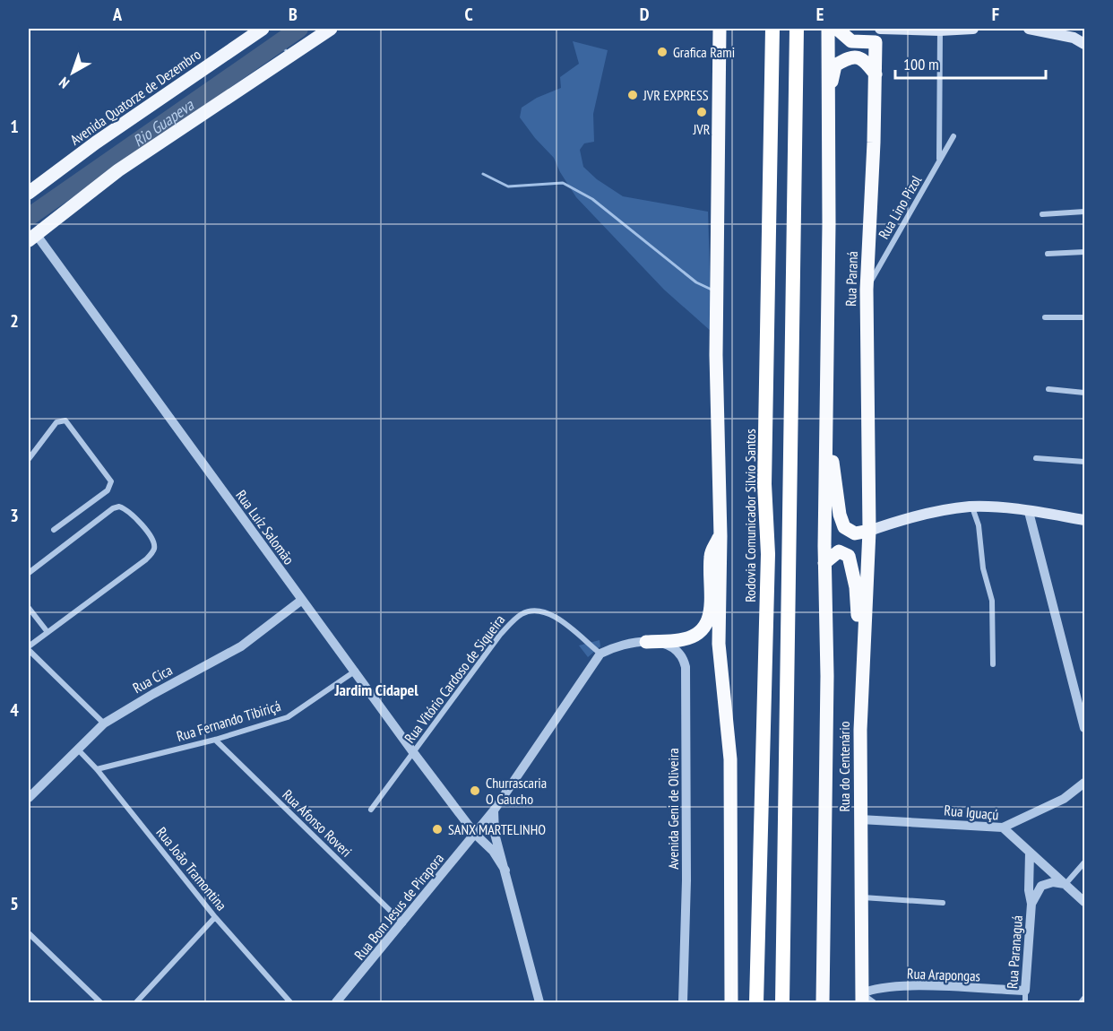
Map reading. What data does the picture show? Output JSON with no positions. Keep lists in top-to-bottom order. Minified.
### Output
{"streets":{"highway":["Rua Paraná","Rodovia Comunicador Silvio Santos","Rua do Centenário"],"main road":["Avenida Quatorze de Dezembro"],"street":["Rua Lino Pizol","Rua Luíz Salomão","Rua Cica","Rua Vitório Cardoso de Siqueira","Rua Fernando Tibiriçá","Avenida Geni de Oliveira","Rua Iguaçú","Rua Afonso Roveri","Rua João Tramontina","Rua Bom Jesus de Pirapora","Rua Paranaguá","Rua Arapongas"]},"crossings":[["Rua Lino Pizol","Rua Paraná"],["Rua Paraná","Rua do Centenário"],["Rua Luíz Salomão","Rua Cica"],["Rua Luíz Salomão","Rua Vitório Cardoso de Siqueira"],["Rua Luíz Salomão","Rua Fernando Tibiriçá"],["Rua Luíz Salomão","Rua Bom Jesus de Pirapora"],["Rua Cica","Rua João Tramontina"],["Rua Vitório Cardoso de Siqueira","Rua Bom Jesus de Pirapora"],["Rua Fernando Tibiriçá","Rua Afonso Roveri"],["Rua Fernando Tibiriçá","Rua João Tramontina"],["Rua do Centenário","Rua Iguaçú"],["Rua do Centenário","Rua Arapongas"],["Rua Iguaçú","Rua Paranaguá"],["Rua Afonso Roveri","Rua Bom Jesus de Pirapora"],["Rua Paranaguá","Rua Arapongas"]],"districts":["Jardim Cidapel"],"water":["Rio Guapeva"],"places":["Grafica Rami","JVR EXPRESS","JVR","Churrascaria O Gaucho","SANX MARTELINHO"],"scale_bar":"100 m","north":"bottom left","grid":{"columns":["A","B","C","D","E","F"],"rows":["1","2","3","4","5"]}}
